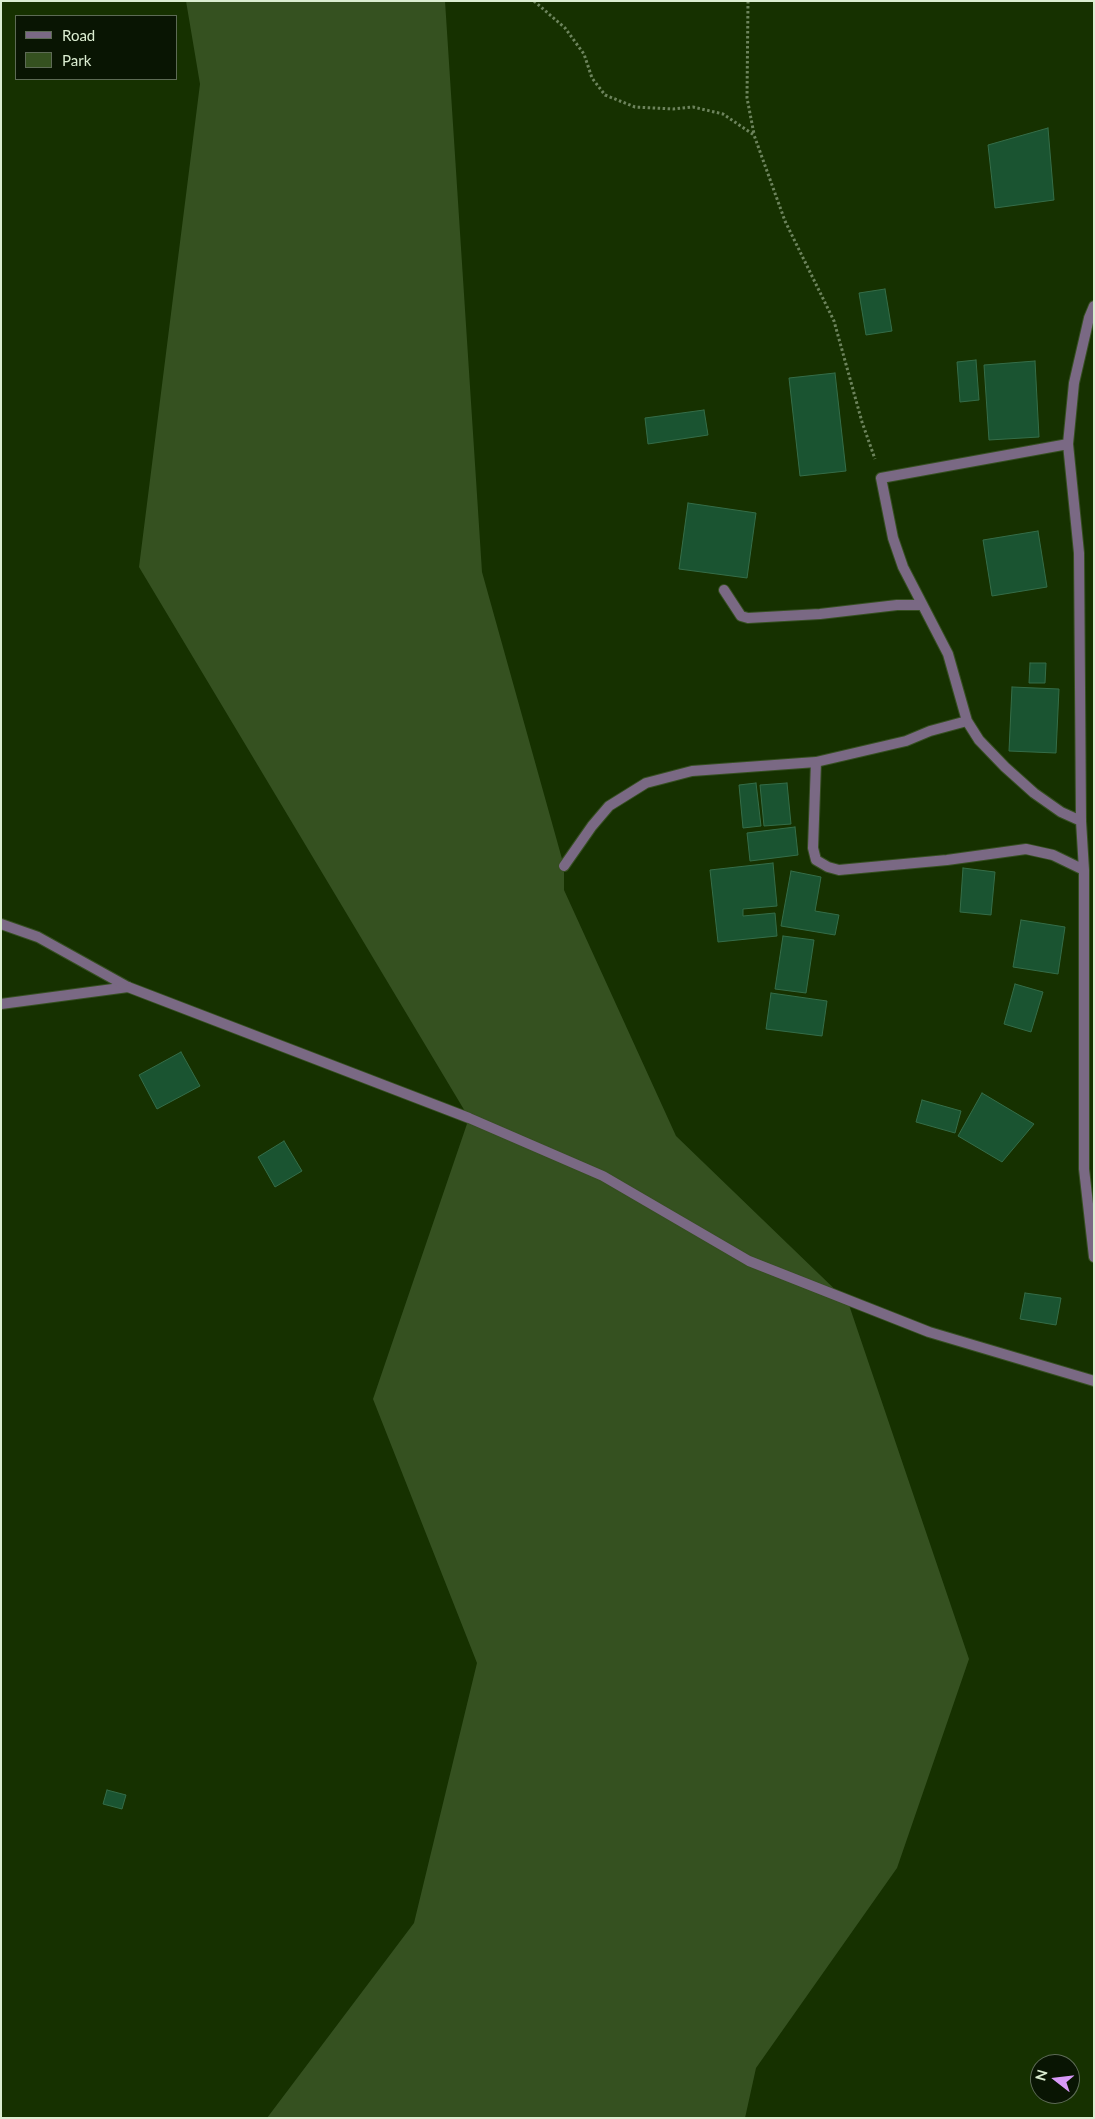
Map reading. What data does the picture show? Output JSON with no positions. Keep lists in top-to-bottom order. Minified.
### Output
{"legend":["Road","Park"],"north":"left"}
